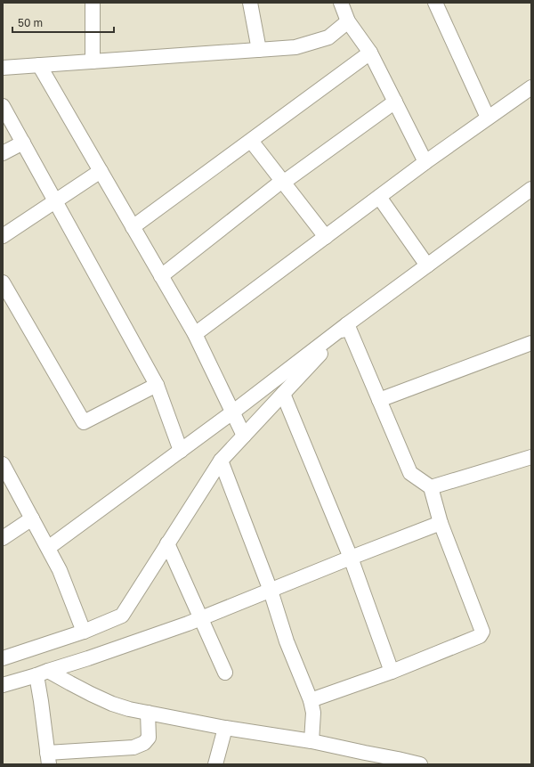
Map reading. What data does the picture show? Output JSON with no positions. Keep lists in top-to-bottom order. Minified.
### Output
{"scale_bar":"50 m"}
